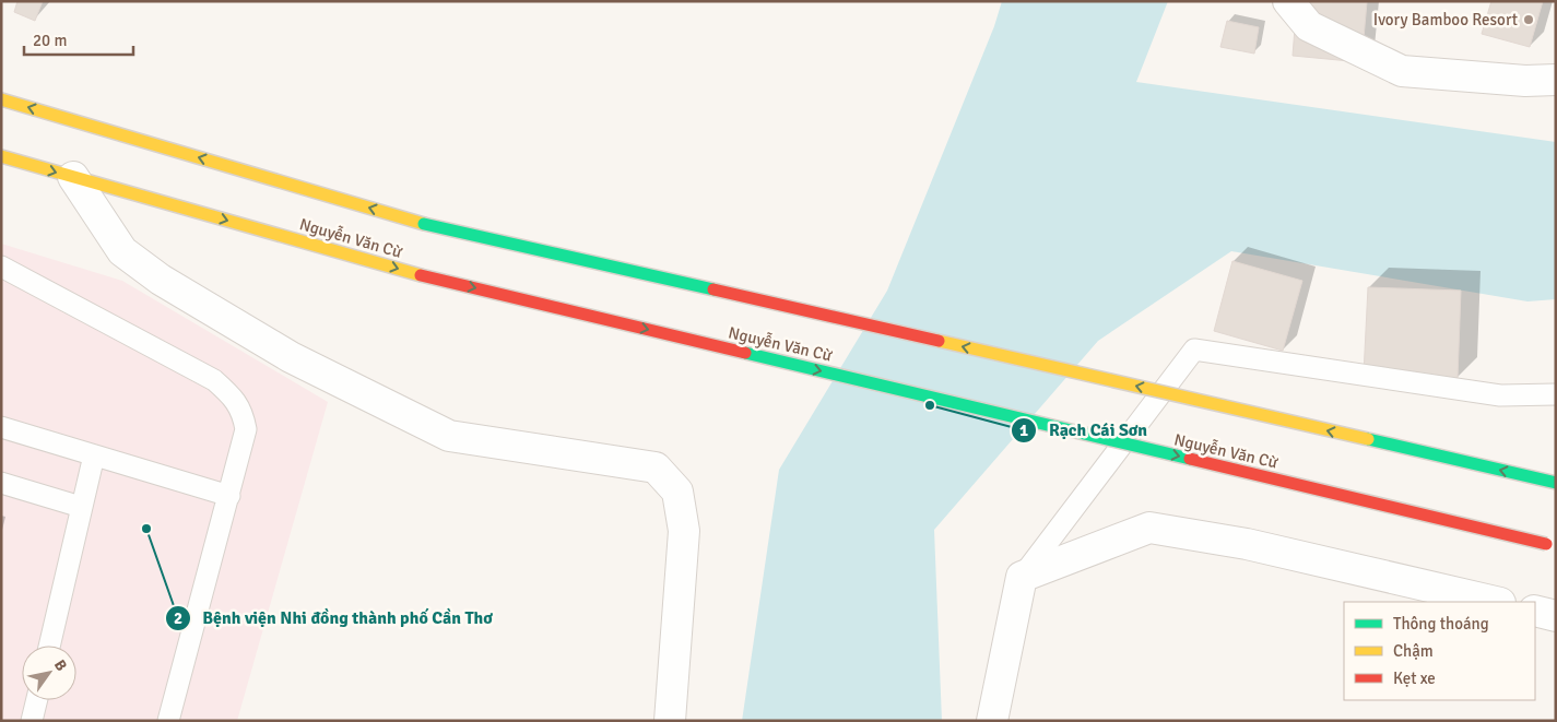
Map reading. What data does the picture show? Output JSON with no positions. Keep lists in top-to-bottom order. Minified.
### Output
{"streets":{"main road":["Nguyễn Văn Cừ"]},"places":["Ivory Bamboo Resort","Rạch Cái Sơn","Bệnh viện Nhi đồng thành phố Cần Thơ"],"legend":["Thông thoáng","Chậm","Kẹt xe"],"scale_bar":"20 m","north":"top right"}
